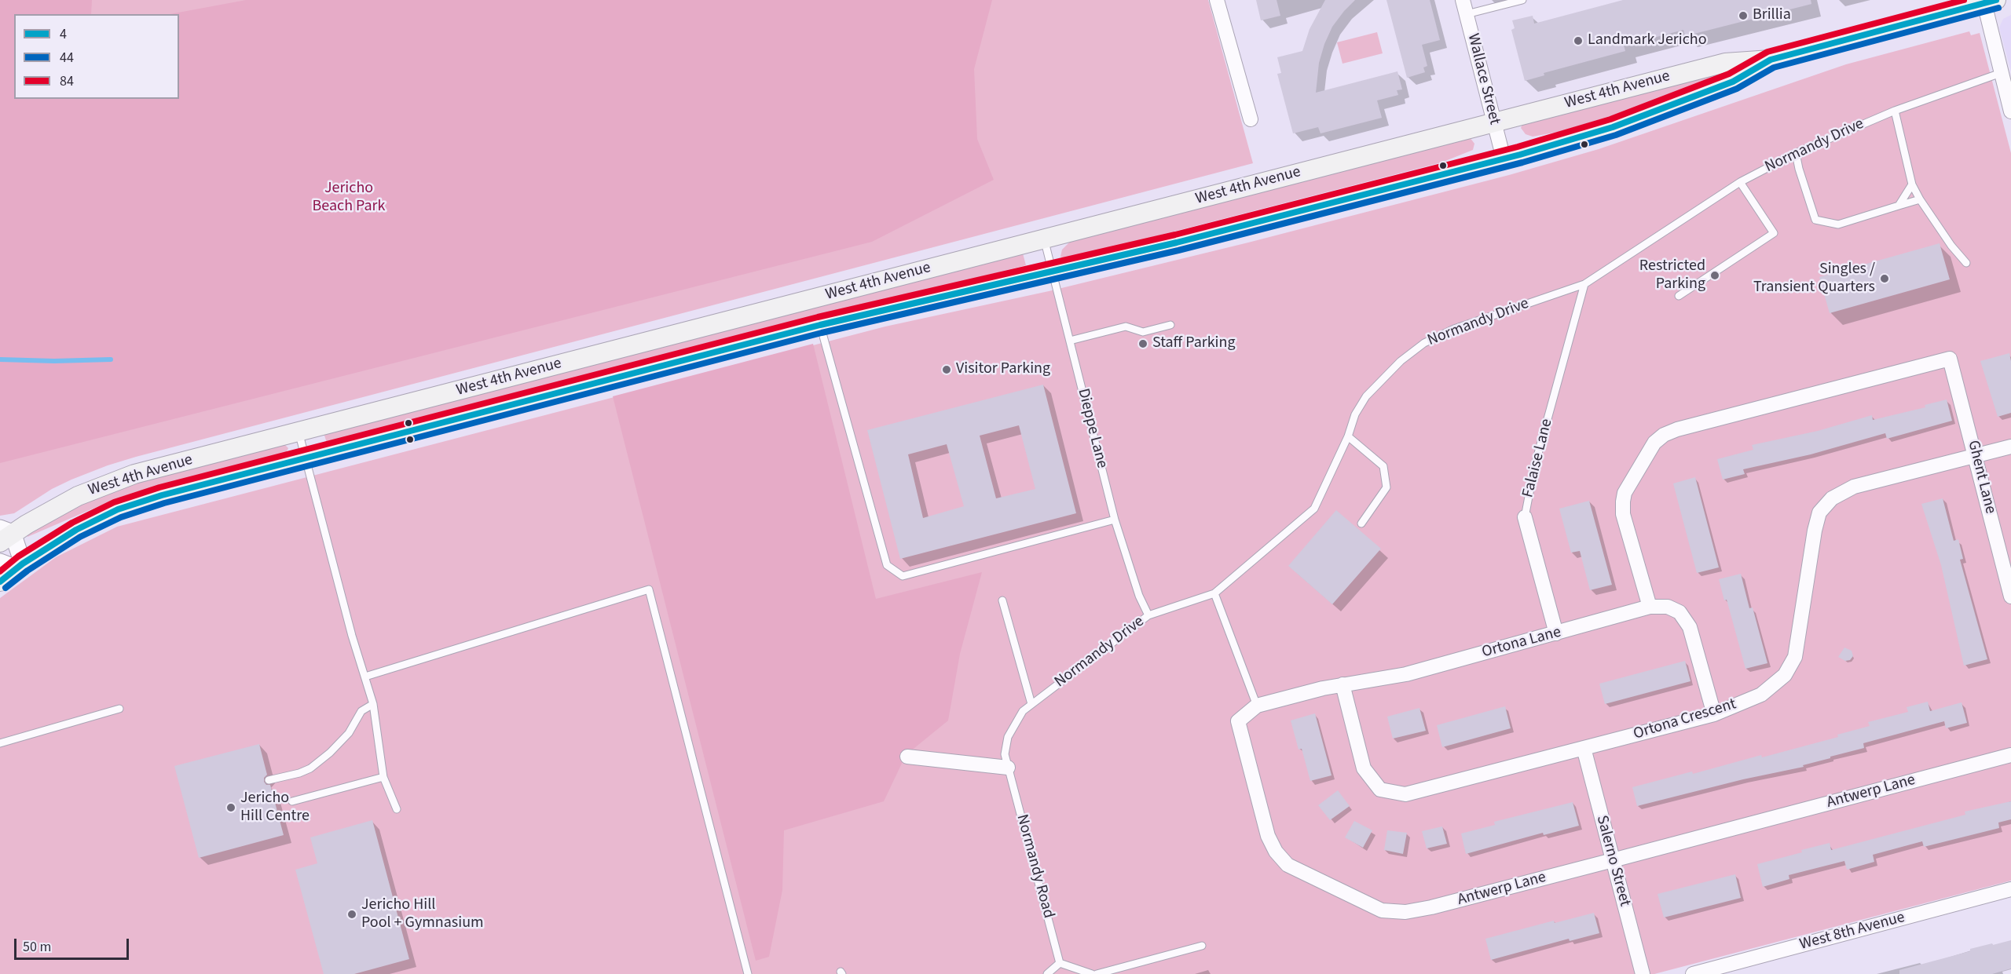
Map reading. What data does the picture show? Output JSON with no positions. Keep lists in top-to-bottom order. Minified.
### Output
{"streets":{"main road":["West 4th Avenue"],"street":["Wallace Street","Falaise Lane","Ghent Lane","Ortona Lane","Ortona Crescent","Antwerp Lane","Salerno Street","West 8th Avenue"],"lane":["Normandy Drive","Dieppe Lane","Normandy Road"]},"crossings":[["Wallace Street","West 4th Avenue"],["West 4th Avenue","Dieppe Lane"],["Normandy Drive","Dieppe Lane"],["Normandy Drive","Falaise Lane"],["Normandy Drive","Normandy Road"],["Falaise Lane","Ortona Lane"],["Ghent Lane","Ortona Lane"],["Ghent Lane","Ortona Crescent"],["Ortona Lane","Ortona Crescent"],["Ortona Lane","Antwerp Lane"],["Ortona Crescent","Salerno Street"],["Antwerp Lane","Salerno Street"]],"parks":["Jericho Beach Park"],"places":["Brillia","Landmark Jericho","Restricted Parking","Singles / Transient Quarters","Staff Parking","Visitor Parking","Jericho Hill Centre","Jericho Hill Pool + Gymnasium"],"lines":["transit line 4","transit line 84","transit line 44"],"legend":["4","44","84"],"scale_bar":"50 m"}
